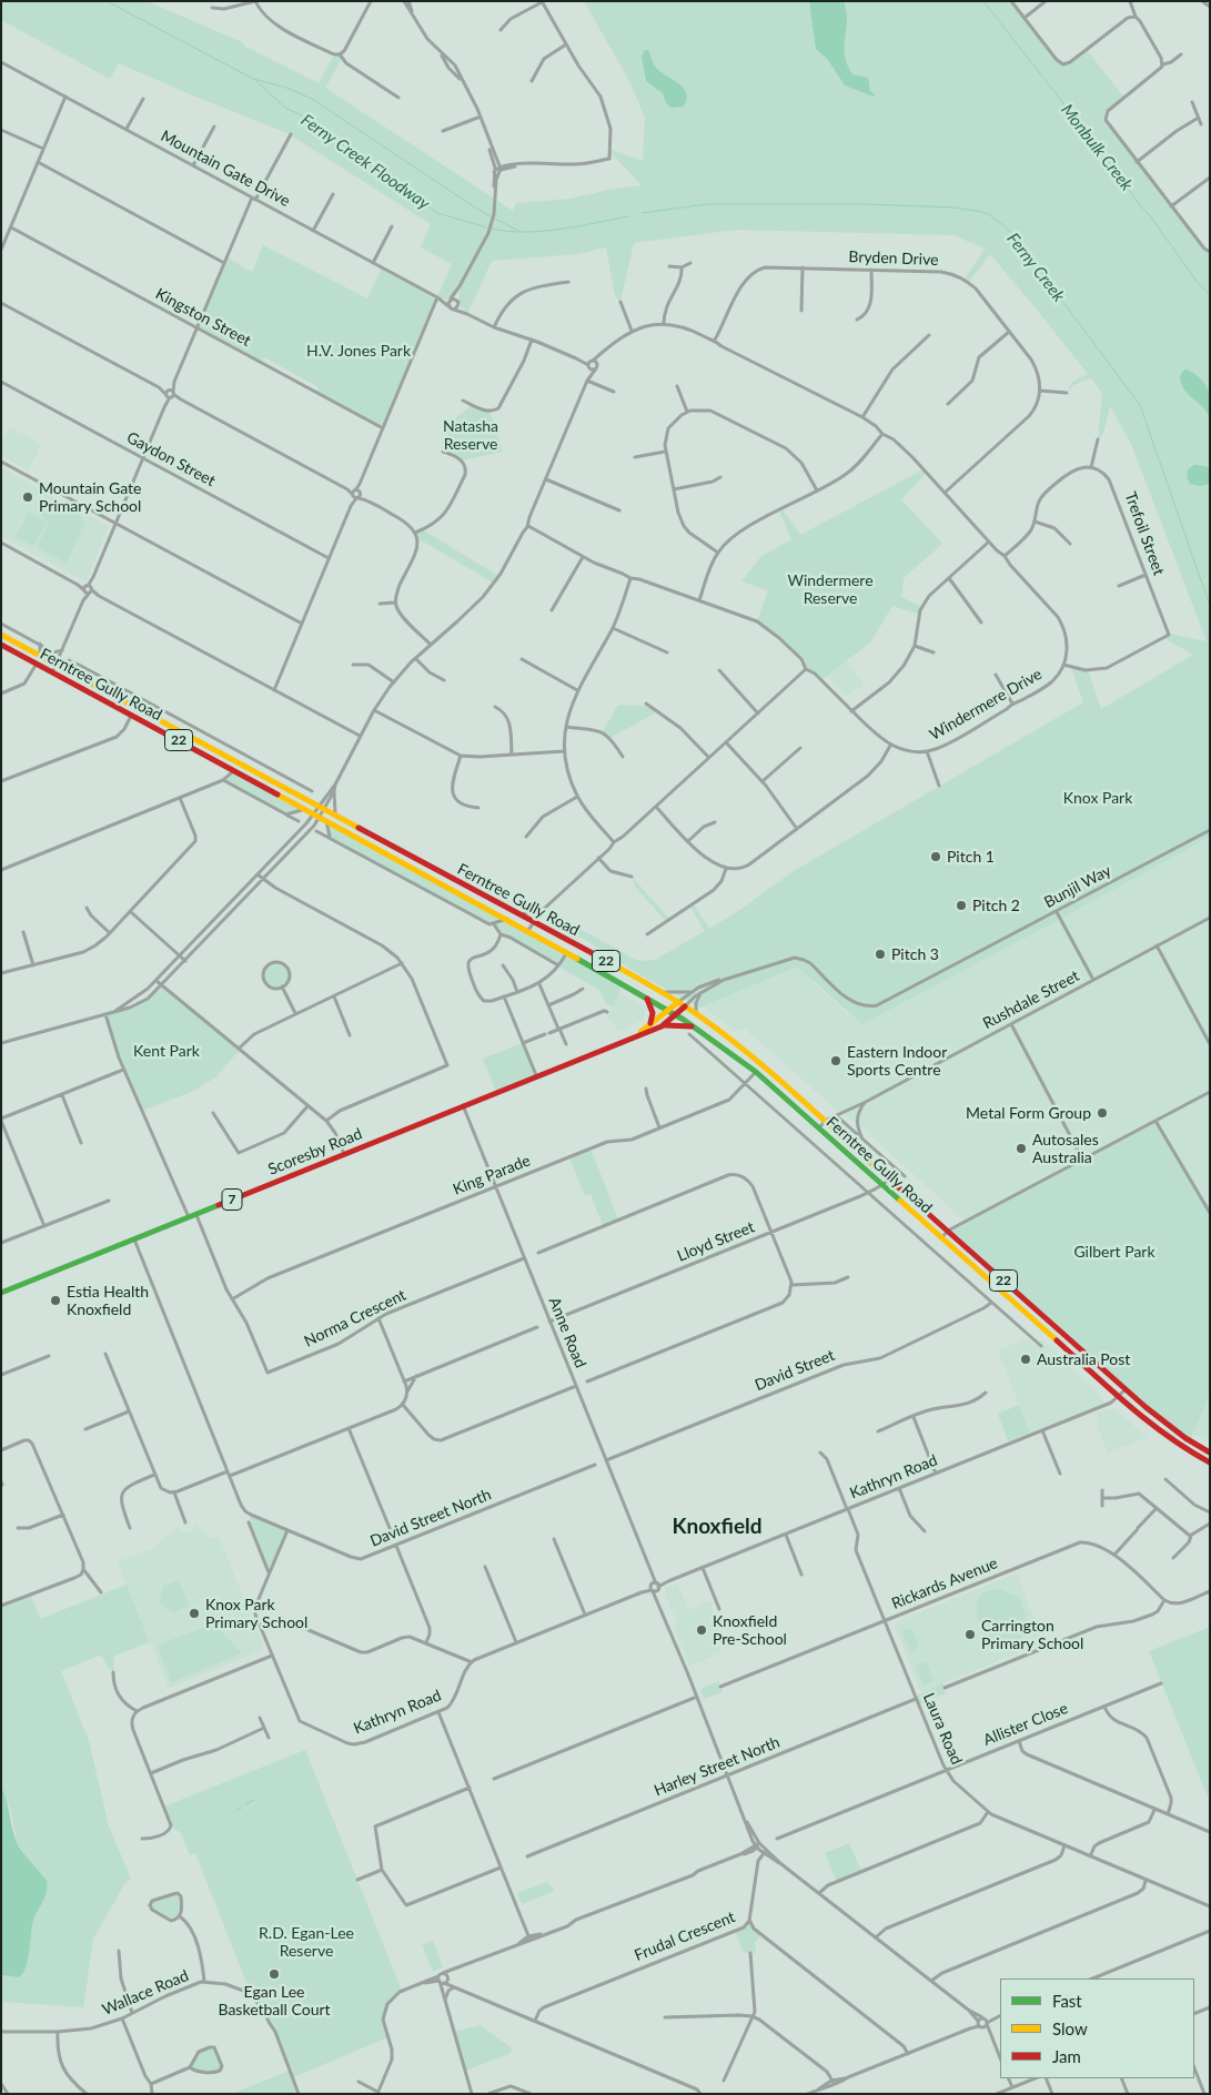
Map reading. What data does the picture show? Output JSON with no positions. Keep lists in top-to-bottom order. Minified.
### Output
{"streets":{"main road":["Ferntree Gully Road","22","Scoresby Road","7"],"street":["Mountain Gate Drive","Bryden Drive","Kingston Street","Gaydon Street","Trefoil Street","Windermere Drive","Bunjil Way","Rushdale Street","King Parade","Lloyd Street","Norma Crescent","Anne Road","David Street","Kathryn Road","David Street North","Rickards Avenue","Allister Close","Laura Road","Harley Street North","Frudal Crescent","Wallace Road"]},"crossings":[["Trefoil Street","Windermere Drive"],["Ferntree Gully Road","Bunjil Way"],["Ferntree Gully Road","Rushdale Street"],["Ferntree Gully Road","Scoresby Road"],["Ferntree Gully Road","King Parade"],["Ferntree Gully Road","7"],["Ferntree Gully Road","Lloyd Street"],["Ferntree Gully Road","David Street"],["Ferntree Gully Road","Kathryn Road"],["Bunjil Way","7"],["Scoresby Road","7"],["Scoresby Road","Norma Crescent"],["Scoresby Road","Anne Road"],["King Parade","Norma Crescent"],["King Parade","Anne Road"],["Lloyd Street","Anne Road"],["Norma Crescent","Anne Road"],["Anne Road","David Street"],["Anne Road","Kathryn Road"],["Anne Road","Harley Street North"],["Kathryn Road","David Street North"],["Kathryn Road","Laura Road"],["Rickards Avenue","Laura Road"],["Allister Close","Laura Road"],["Laura Road","Harley Street North"]],"districts":["Knoxfield"],"water":["Monbulk Creek","Ferny Creek Floodway","Ferny Creek"],"parks":["H.V. Jones Park","Natasha Reserve","Windermere Reserve","Knox Park","Kent Park","Gilbert Park","R.D. Egan-Lee Reserve"],"places":["Mountain Gate Primary School","Pitch 1","Pitch 2","Pitch 3","Eastern Indoor Sports Centre","Metal Form Group","Autosales Australia","Estia Health Knoxfield","Australia Post","Knox Park Primary School","Knoxfield Pre-School","Carrington Primary School","Egan Lee Basketball Court"],"legend":["Fast","Slow","Jam"]}
